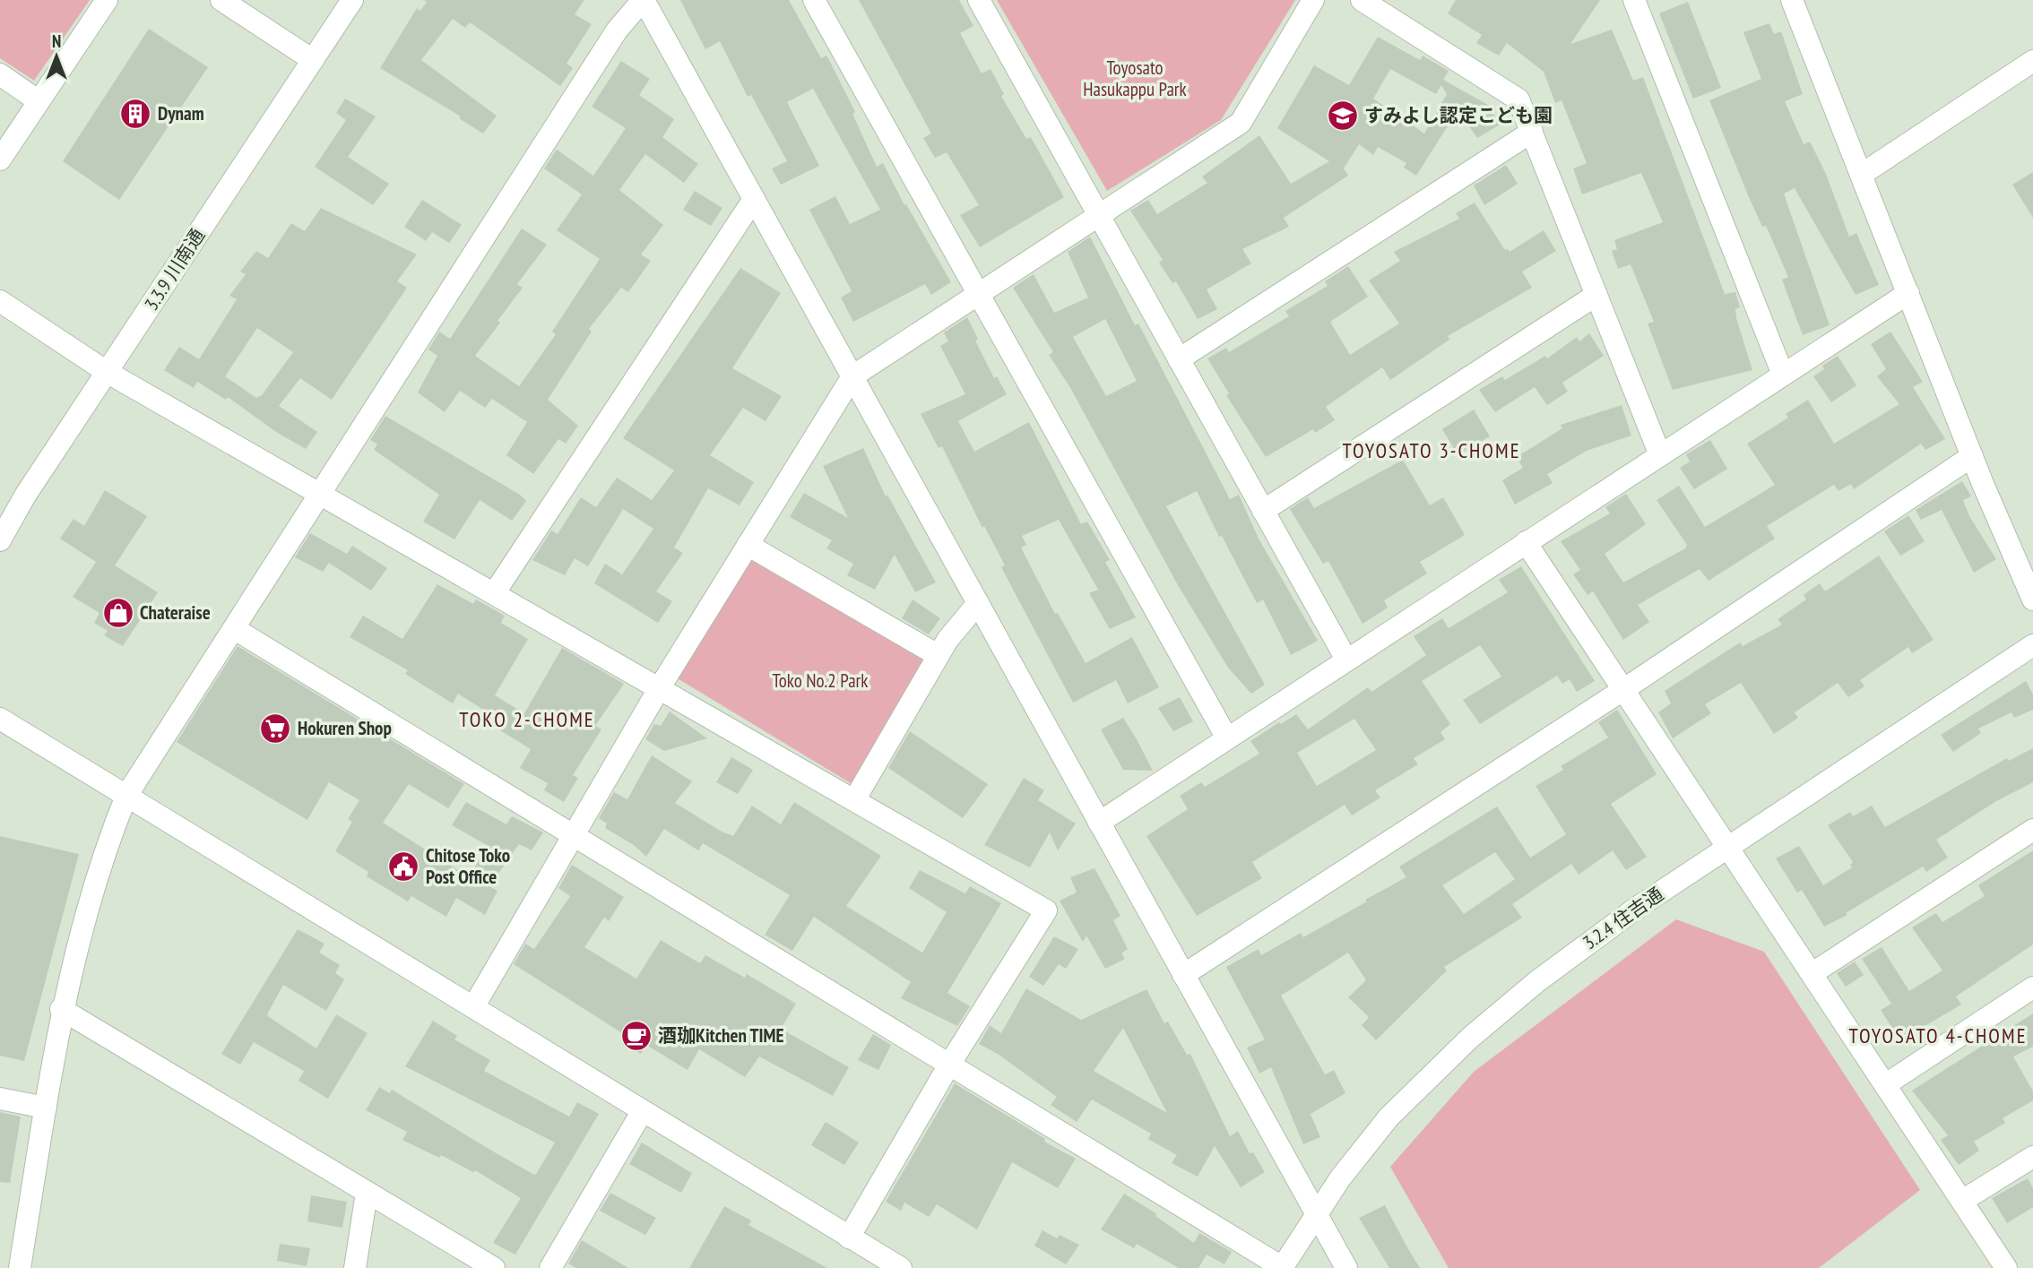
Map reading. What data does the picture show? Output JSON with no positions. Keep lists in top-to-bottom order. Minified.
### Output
{"streets":{"street":["3.3.9 川南通","3.2.4 住吉通"]},"districts":["TOYOSATO 3-CHOME","TOKO 2-CHOME","TOYOSATO 4-CHOME"],"parks":["Toyosato Hasukappu Park","Toko No.2 Park"],"places":{"building":["Dynam"],"school or university":["すみよし認定こども園"],"shop":["Chateraise"],"supermarket":["Hokuren Shop"],"public building":["Chitose Toko Post Office"],"cafe":["酒珈Kitchen TIME"]},"north":"top"}
